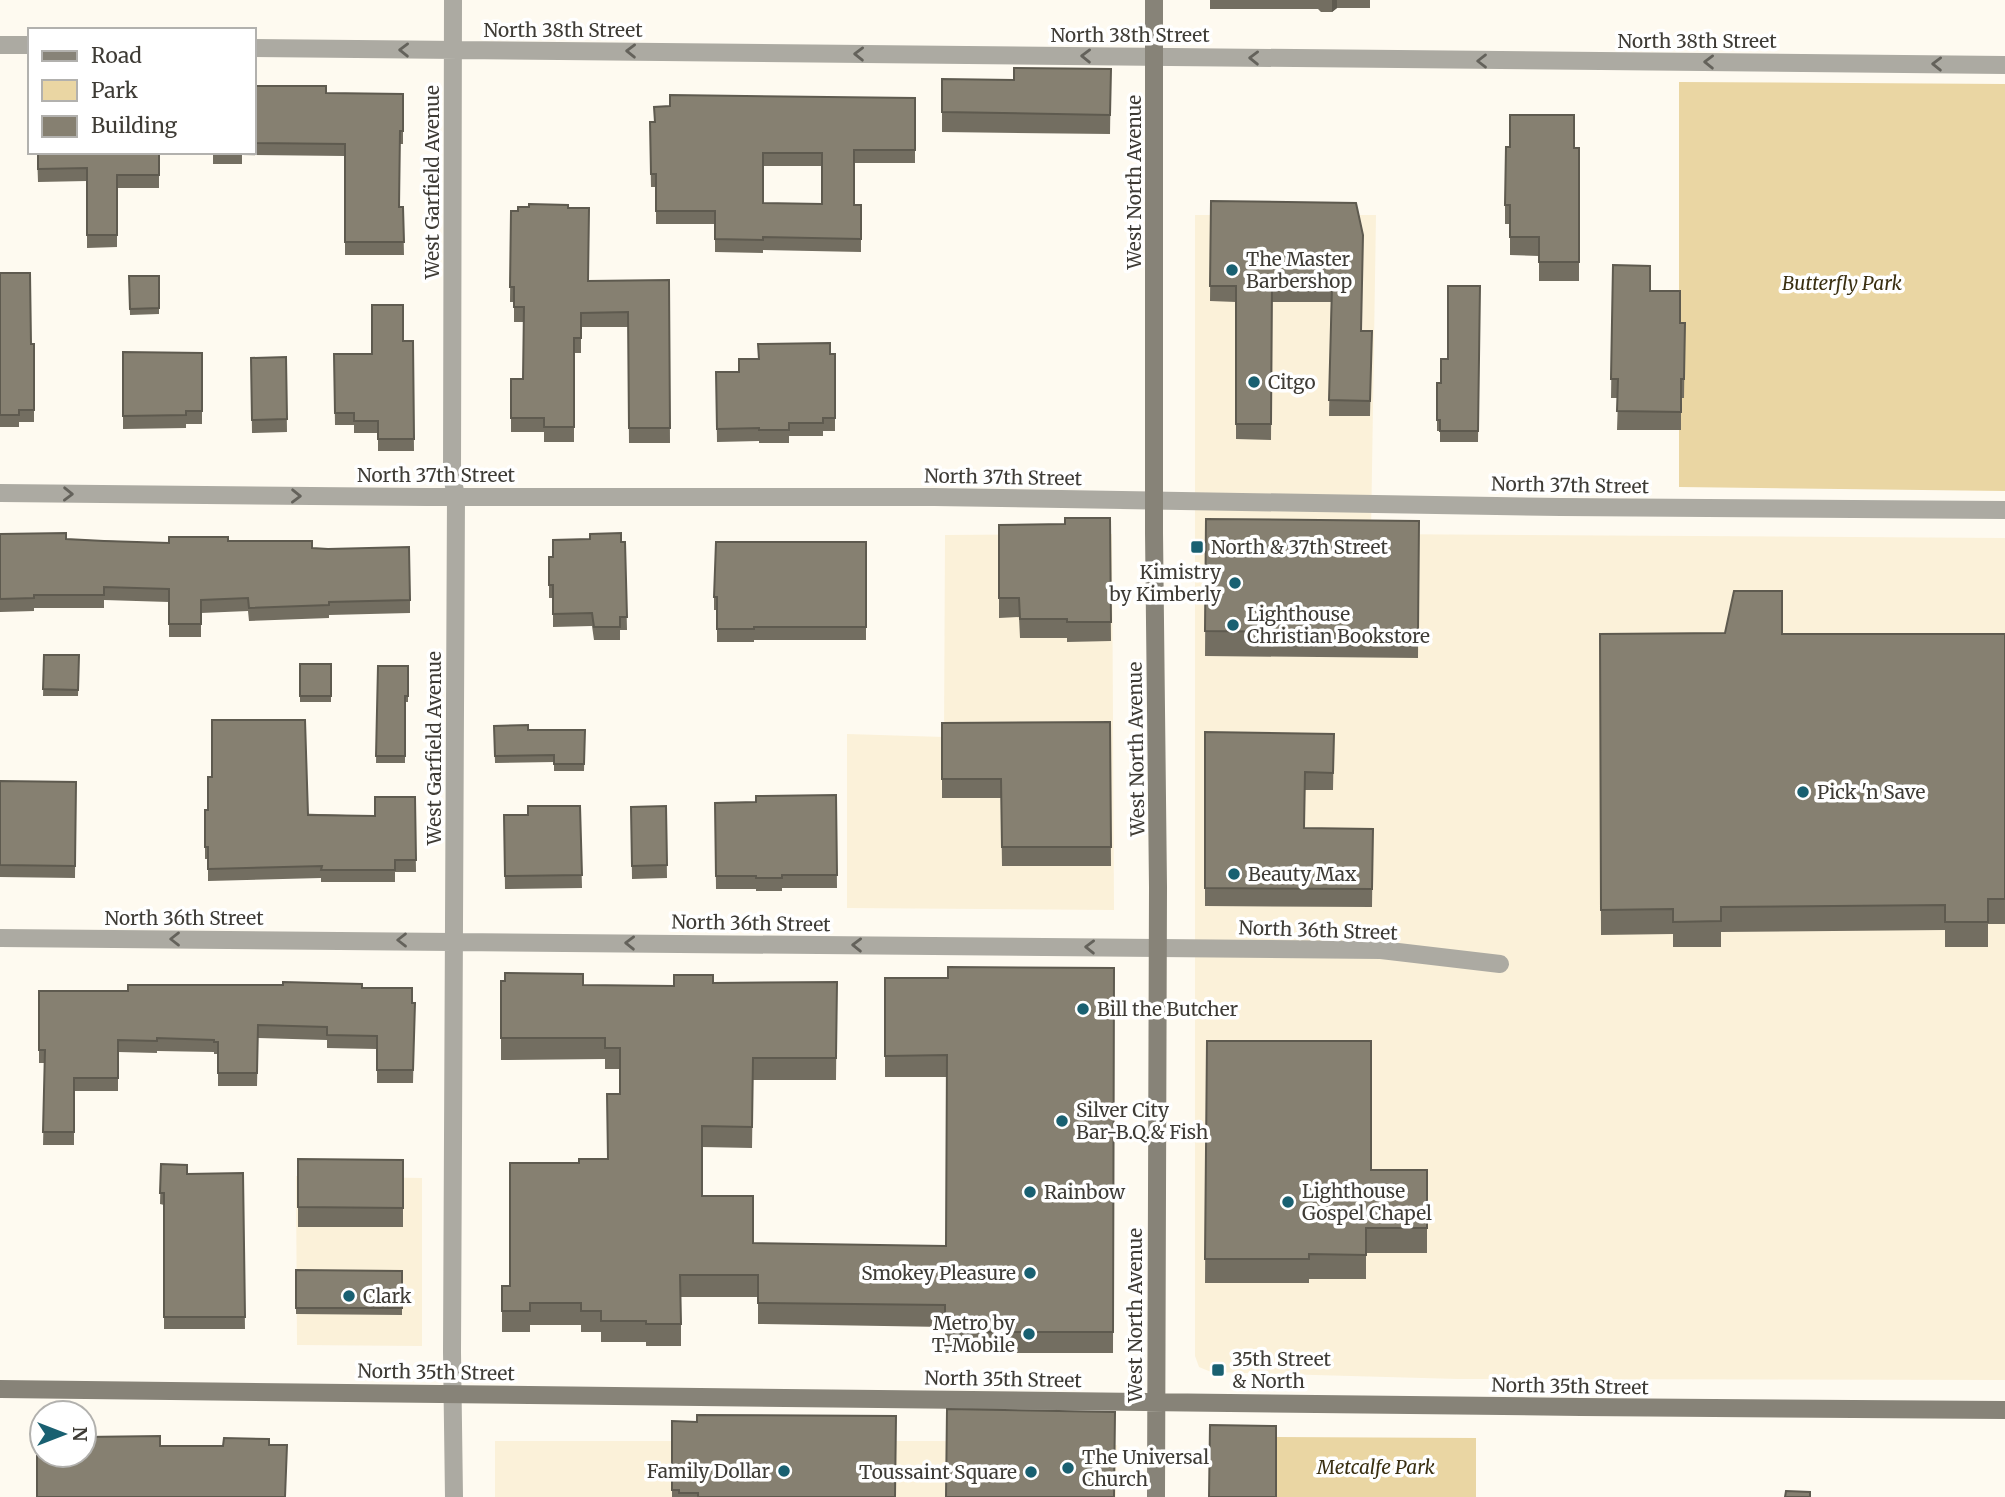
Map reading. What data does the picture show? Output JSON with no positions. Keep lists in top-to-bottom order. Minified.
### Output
{"streets":{"main road":["West North Avenue","North 35th Street"],"street":["North 38th Street","West Garfield Avenue","North 37th Street","North 36th Street"]},"crossings":[["North 38th Street","West Garfield Avenue"],["North 38th Street","West North Avenue"],["West Garfield Avenue","North 37th Street"],["West Garfield Avenue","North 36th Street"],["West Garfield Avenue","North 35th Street"],["West North Avenue","North 37th Street"],["West North Avenue","North 36th Street"],["West North Avenue","North 35th Street"]],"one_way":["North 38th Street","North 36th Street"],"parks":["Butterfly Park","Metcalfe Park"],"places":{"other":["The Master Barbershop","Citgo","Kimistry by Kimberly","Lighthouse Christian Bookstore","Pick 'n Save","Beauty Max","Bill the Butcher","Silver City Bar-B.Q.& Fish","Rainbow","Lighthouse Gospel Chapel","Smokey Pleasure","Clark","Metro by T-Mobile","The Universal Church","Family Dollar","Toussaint Square"],"transit":["North & 37th Street","35th Street & North"]},"legend":["Road","Park","Building"],"north":"right"}
